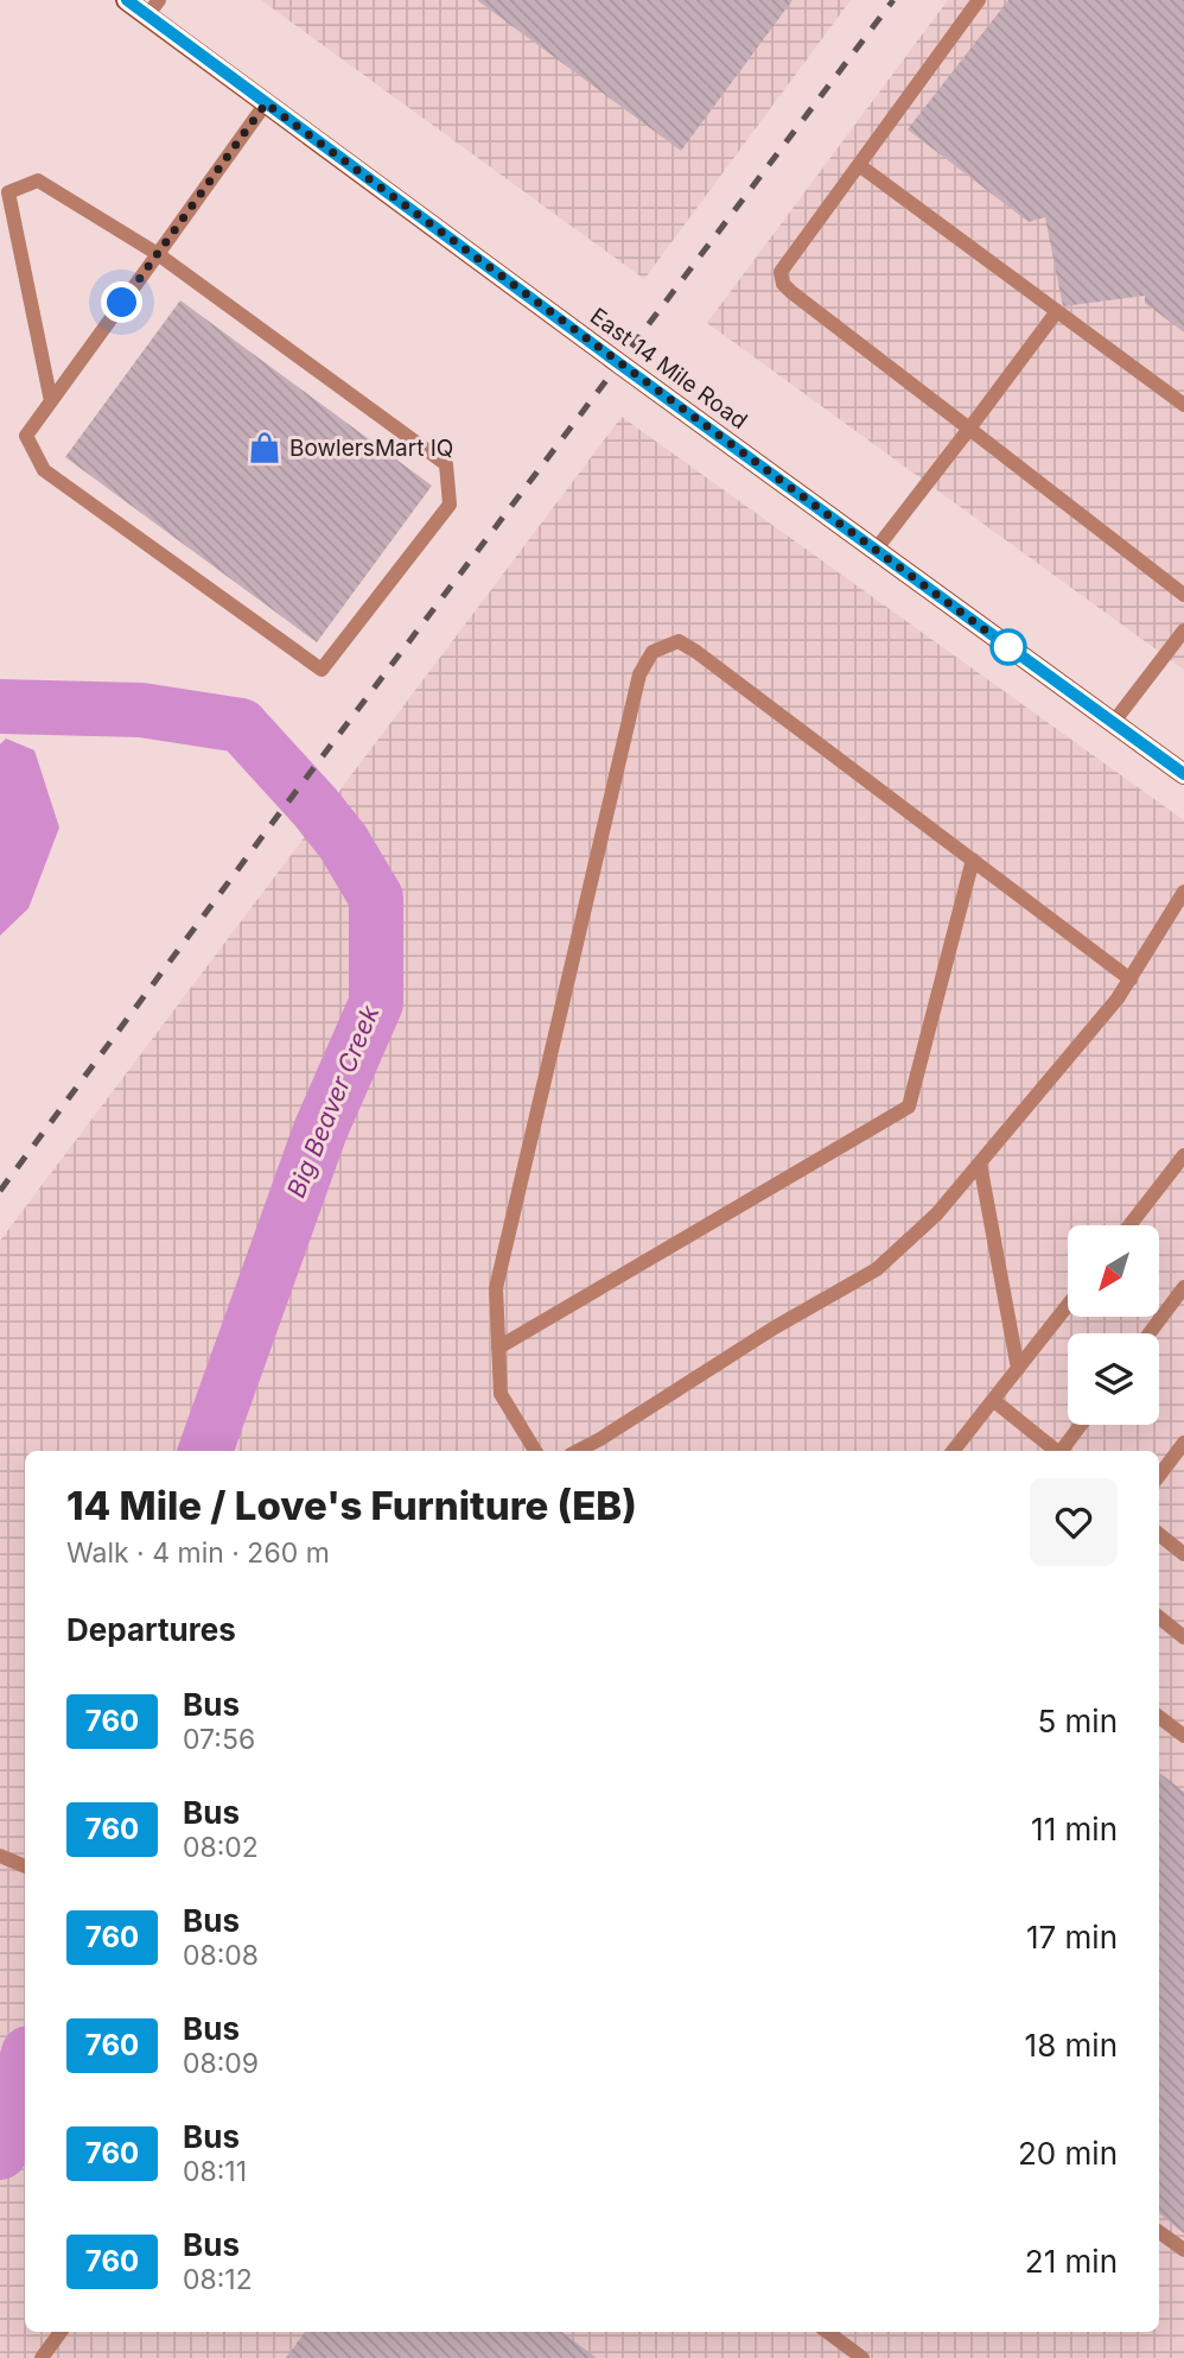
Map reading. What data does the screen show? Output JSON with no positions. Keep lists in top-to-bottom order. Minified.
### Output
{"streets":{"main road":["East 14 Mile Road"]},"water":["Big Beaver Creek"],"places":{"shop":["BowlersMart IQ"]},"lines":["bus line 760"],"north":"bottom left","page":{"heading":[["14 Mile / Love's Furniture (EB)","Walk · 4 min · 260 m"],"Departures"],"list":[{"mark":"760","name":"Bus","note":"07:56","value":"5 min"},{"mark":"760","name":"Bus","note":"08:02","value":"11 min"},{"mark":"760","name":"Bus","note":"08:08","value":"17 min"},{"mark":"760","name":"Bus","note":"08:09","value":"18 min"},{"mark":"760","name":"Bus","note":"08:11","value":"20 min"},{"mark":"760","name":"Bus","note":"08:12","value":"21 min"}]}}
